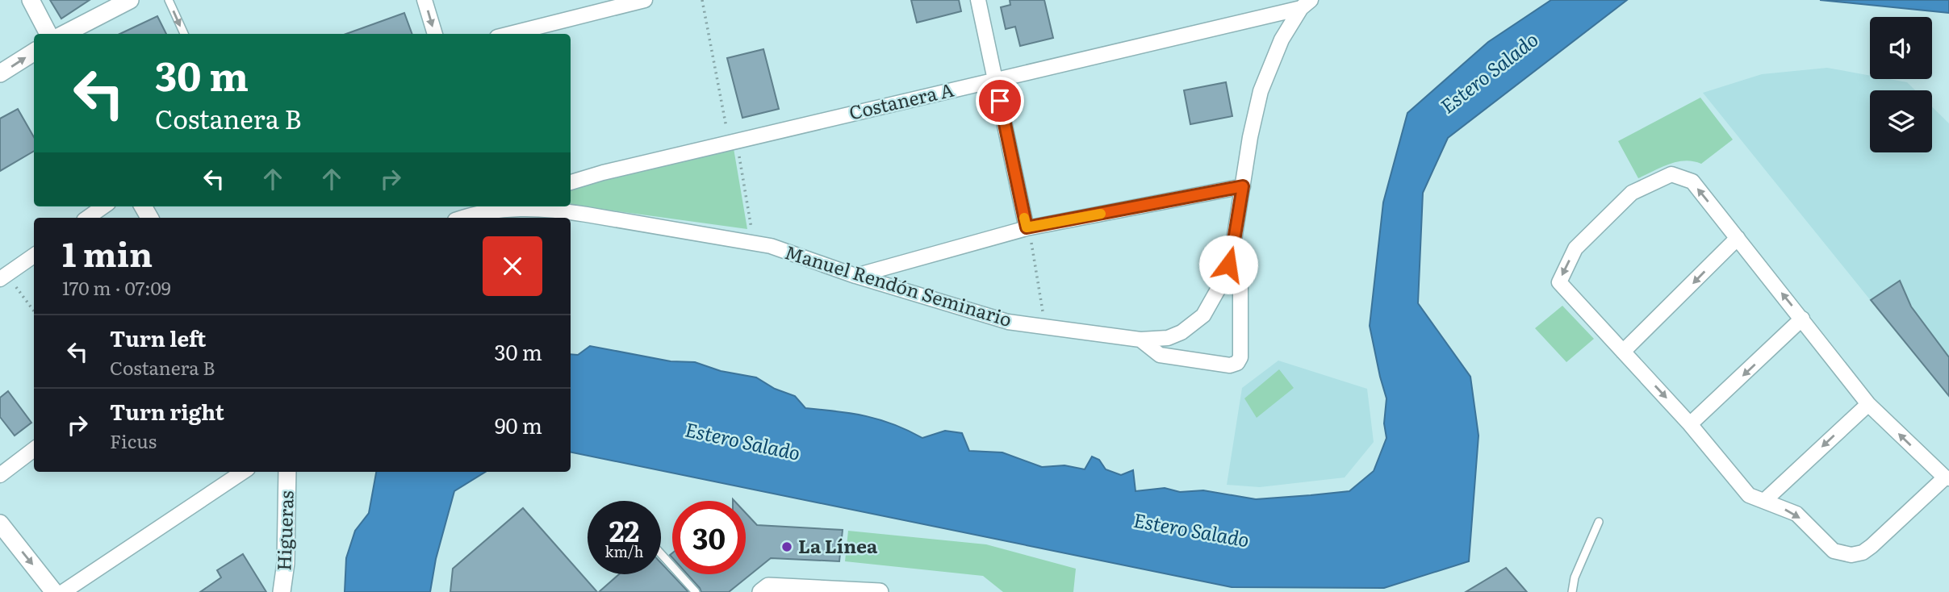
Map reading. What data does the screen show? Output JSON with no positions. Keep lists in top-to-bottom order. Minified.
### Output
{"streets":{"street":["Costanera A","Manuel Rendón Seminario","Higueras"]},"crossings":[["Costanera A","Manuel Rendón Seminario"]],"water":["Estero Salado"],"places":["La Línea"],"page":{"turn":["30 m","Costanera B"],"heading":["1 min","170 m · 07:09"],"list":[{"name":"Turn left","note":"Costanera B","value":"30 m"},{"name":"Turn right","note":"Ficus","value":"90 m"}],"speed":"22 km/h","limit":"30"}}
